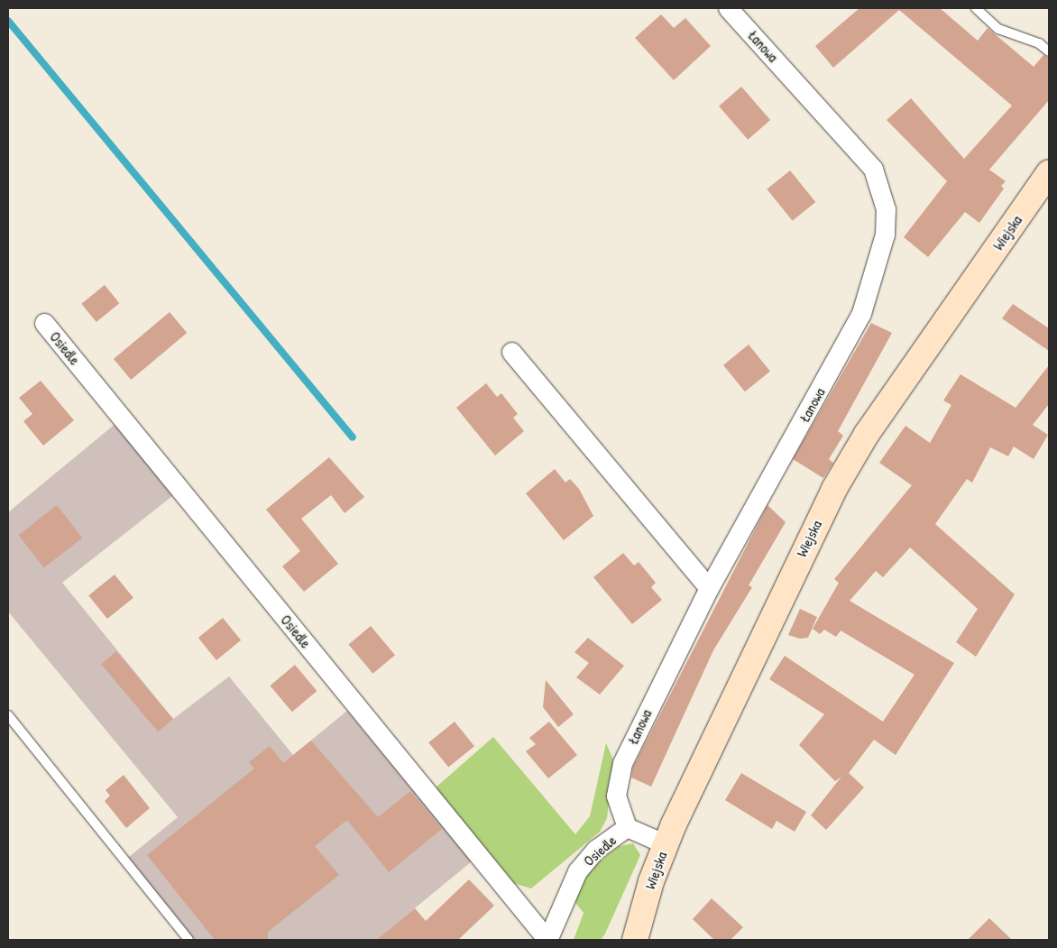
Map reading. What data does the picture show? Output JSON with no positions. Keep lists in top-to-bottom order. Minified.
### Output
{"streets":{"street":["Łanowa","Wiejska","Osiedle"]},"crossings":[["Łanowa","Osiedle"],["Wiejska","Osiedle"]]}
